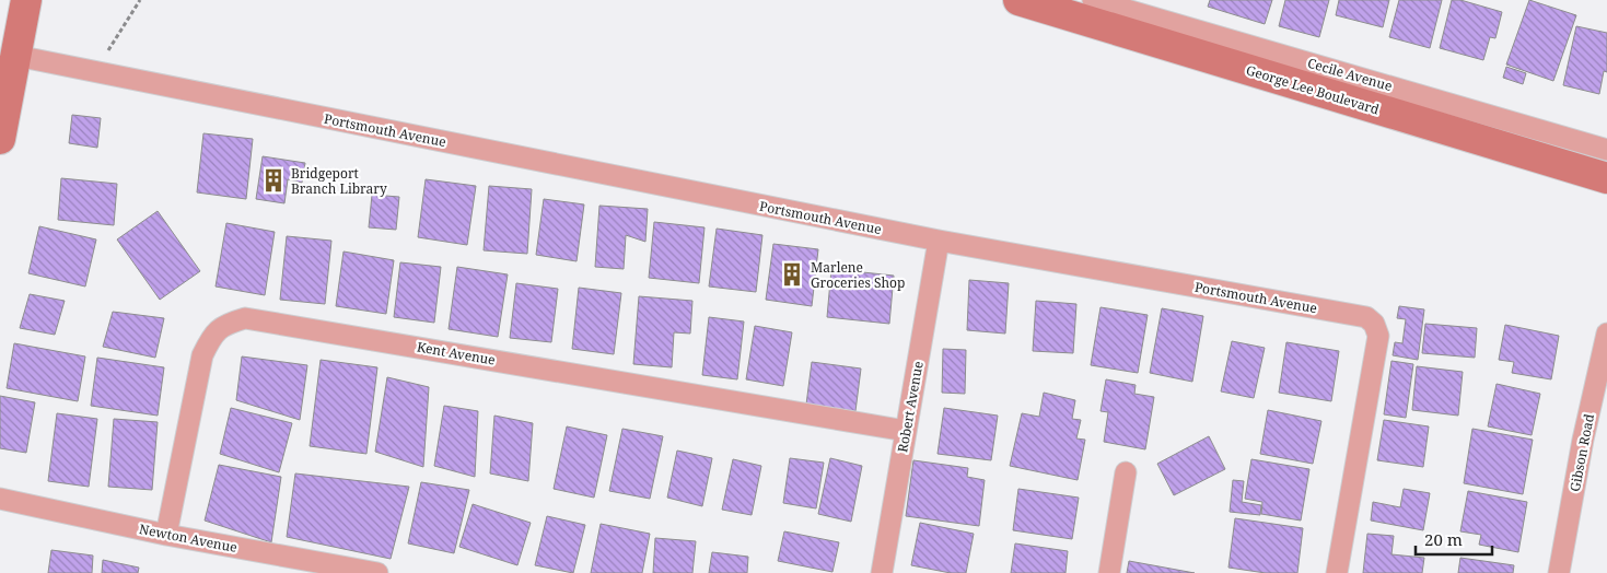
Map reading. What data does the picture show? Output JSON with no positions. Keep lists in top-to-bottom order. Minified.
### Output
{"streets":{"main road":["George Lee Boulevard"],"street":["Cecile Avenue","Portsmouth Avenue","Kent Avenue","Robert Avenue","Gibson Road","Newton Avenue"]},"crossings":[["Portsmouth Avenue","Robert Avenue"],["Kent Avenue","Robert Avenue"],["Kent Avenue","Newton Avenue"]],"places":{"building":["Bridgeport Branch Library","Marlene Groceries Shop"]},"scale_bar":"20 m"}
